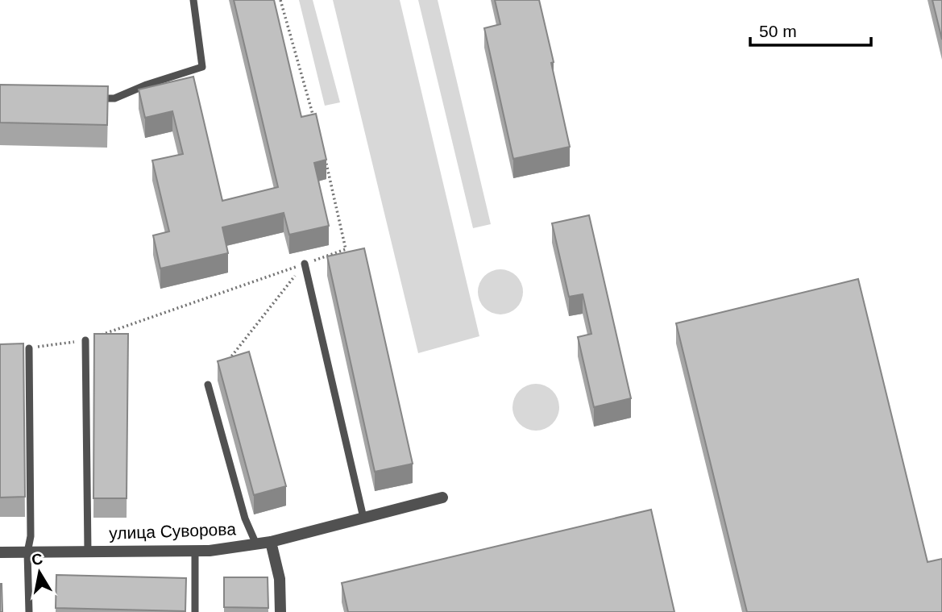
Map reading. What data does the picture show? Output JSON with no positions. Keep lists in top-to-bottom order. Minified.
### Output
{"streets":{"street":["улица Суворова"]},"scale_bar":"50 m","north":"top"}
